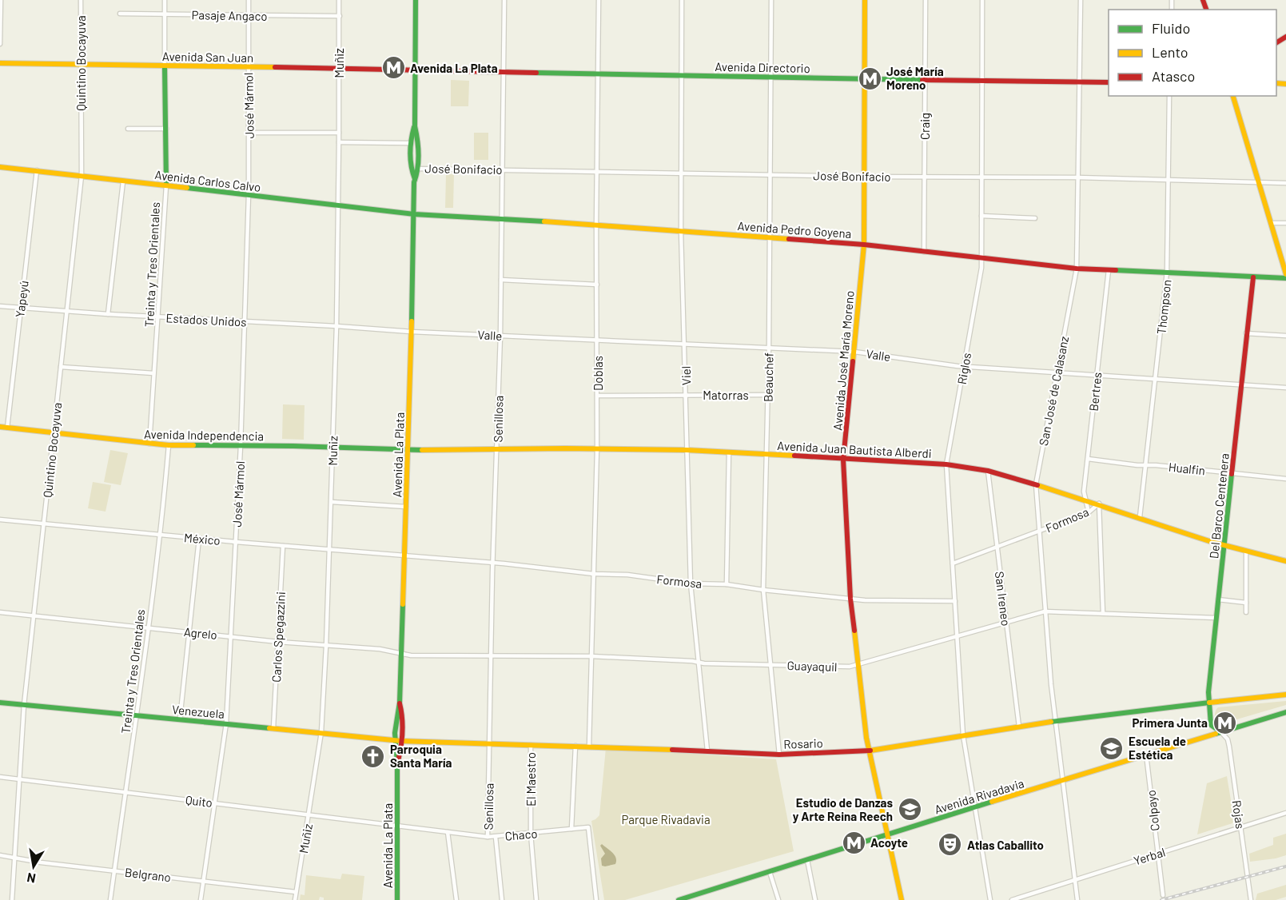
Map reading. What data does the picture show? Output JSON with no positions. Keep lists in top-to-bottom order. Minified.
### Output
{"streets":{"main road":["Avenida San Juan","Avenida Directorio","Avenida Carlos Calvo","Avenida Pedro Goyena","Treinta y Tres Orientales","Avenida José María Moreno","Avenida Independencia","Avenida Juan Bautista Alberdi","Avenida La Plata","Del Barco Centenera","Venezuela","Rosario","Avenida Rivadavia"],"street":["Pasaje Angaco","Quintino Bocayuva","Muñiz","José Mármol","Craig","José Bonifacio","Yapeyú","Thompson","Estados Unidos","Valle","Riglos","Doblas","Viel","Beauchef","San José de Calasanz","Bertres","Matorras","Senillosa","Hualfin","Formosa","México","San Ireneo","Agrelo","Carlos Spegazzini","Guayaquil","El Maestro","Quito","Colpayo","Rojas","Chaco","Yerbal","Belgrano"]},"crossings":[["Pasaje Angaco","Muñiz"],["Pasaje Angaco","José Mármol"],["Pasaje Angaco","Treinta y Tres Orientales"],["Avenida San Juan","Quintino Bocayuva"],["Avenida San Juan","Muñiz"],["Avenida San Juan","Avenida Directorio"],["Avenida San Juan","José Mármol"],["Avenida San Juan","Treinta y Tres Orientales"],["Avenida San Juan","Avenida La Plata"],["Quintino Bocayuva","Avenida Carlos Calvo"],["Quintino Bocayuva","Estados Unidos"],["Quintino Bocayuva","Avenida Independencia"],["Quintino Bocayuva","México"],["Quintino Bocayuva","Agrelo"],["Quintino Bocayuva","Venezuela"],["Quintino Bocayuva","Quito"],["Quintino Bocayuva","Belgrano"],["Muñiz","Avenida Carlos Calvo"],["Muñiz","Estados Unidos"],["Muñiz","Avenida Independencia"],["Muñiz","México"],["Muñiz","Agrelo"],["Muñiz","Venezuela"],["Muñiz","Quito"],["Muñiz","Belgrano"],["Avenida Directorio","Craig"],["Avenida Directorio","Avenida José María Moreno"],["Avenida Directorio","Riglos"],["Avenida Directorio","Doblas"],["Avenida Directorio","Viel"],["Avenida Directorio","Beauchef"],["Avenida Directorio","San José de Calasanz"],["Avenida Directorio","Senillosa"],["Avenida Directorio","Avenida La Plata"],["José Mármol","Avenida Carlos Calvo"],["José Mármol","Estados Unidos"],["José Mármol","Avenida Independencia"],["José Mármol","México"],["José Mármol","Agrelo"],["José Mármol","Venezuela"],["José Mármol","Quito"],["José Mármol","Belgrano"],["Craig","José Bonifacio"],["Craig","Avenida Pedro Goyena"],["José Bonifacio","Thompson"],["José Bonifacio","Avenida José María Moreno"],["José Bonifacio","Riglos"],["José Bonifacio","Doblas"],["José Bonifacio","Viel"],["José Bonifacio","Beauchef"],["José Bonifacio","San José de Calasanz"],["José Bonifacio","Senillosa"],["José Bonifacio","Avenida La Plata"],["Avenida Carlos Calvo","Avenida Pedro Goyena"],["Avenida Carlos Calvo","Treinta y Tres Orientales"],["Avenida Carlos Calvo","Yapeyú"],["Avenida Carlos Calvo","Avenida La Plata"],["Avenida Pedro Goyena","Thompson"],["Avenida Pedro Goyena","Avenida José María Moreno"],["Avenida Pedro Goyena","Riglos"],["Avenida Pedro Goyena","Doblas"],["Avenida Pedro Goyena","Viel"],["Avenida Pedro Goyena","Beauchef"],["Avenida Pedro Goyena","San José de Calasanz"],["Avenida Pedro Goyena","Bertres"],["Avenida Pedro Goyena","Senillosa"],["Avenida Pedro Goyena","Avenida La Plata"],["Avenida Pedro Goyena","Del Barco Centenera"],["Treinta y Tres Orientales","Estados Unidos"],["Treinta y Tres Orientales","Avenida Independencia"],["Treinta y Tres Orientales","México"],["Treinta y Tres Orientales","Agrelo"],["Treinta y Tres Orientales","Venezuela"],["Treinta y Tres Orientales","Quito"],["Treinta y Tres Orientales","Belgrano"],["Yapeyú","Estados Unidos"],["Yapeyú","Avenida Independencia"],["Thompson","Valle"],["Thompson","Avenida Juan Bautista Alberdi"],["Thompson","Hualfin"],["Estados Unidos","Valle"],["Estados Unidos","Avenida La Plata"],["Valle","Avenida José María Moreno"],["Valle","Riglos"],["Valle","Doblas"],["Valle","Viel"],["Valle","Beauchef"],["Valle","San José de Calasanz"],["Valle","Bertres"],["Valle","Senillosa"],["Valle","Avenida La Plata"],["Valle","Del Barco Centenera"],["Avenida José María Moreno","Avenida Juan Bautista Alberdi"],["Avenida José María Moreno","Formosa"],["Avenida José María Moreno","Guayaquil"],["Avenida José María Moreno","Rosario"],["Avenida José María Moreno","Avenida Rivadavia"],["Riglos","Avenida Juan Bautista Alberdi"],["Riglos","Formosa"],["Riglos","Guayaquil"],["Riglos","Rosario"],["Riglos","Avenida Rivadavia"],["Doblas","Matorras"],["Doblas","Avenida Juan Bautista Alberdi"],["Doblas","Formosa"],["Doblas","Guayaquil"],["Doblas","Rosario"],["Viel","Matorras"],["Viel","Avenida Juan Bautista Alberdi"],["Viel","Formosa"],["Viel","Guayaquil"],["Viel","Rosario"],["Beauchef","Matorras"],["Beauchef","Avenida Juan Bautista Alberdi"],["Beauchef","Formosa"],["Beauchef","Guayaquil"],["Beauchef","Rosario"],["San José de Calasanz","Avenida Juan Bautista Alberdi"],["San José de Calasanz","Formosa"],["San José de Calasanz","Guayaquil"],["San José de Calasanz","Rosario"],["San José de Calasanz","Avenida Rivadavia"],["San José de Calasanz","Yerbal"],["Bertres","Avenida Juan Bautista Alberdi"],["Bertres","Hualfin"],["Bertres","Formosa"],["Senillosa","Avenida Juan Bautista Alberdi"],["Senillosa","Formosa"],["Senillosa","Guayaquil"],["Senillosa","Rosario"],["Senillosa","Chaco"],["Avenida Independencia","Avenida Juan Bautista Alberdi"],["Avenida Independencia","Avenida La Plata"],["Avenida Juan Bautista Alberdi","Avenida La Plata"],["Avenida Juan Bautista Alberdi","Del Barco Centenera"],["Avenida Juan Bautista Alberdi","Formosa"],["Avenida Juan Bautista Alberdi","San Ireneo"],["Avenida La Plata","Formosa"],["Avenida La Plata","México"],["Avenida La Plata","Agrelo"],["Avenida La Plata","Guayaquil"],["Avenida La Plata","Venezuela"],["Avenida La Plata","Rosario"],["Avenida La Plata","Quito"],["Avenida La Plata","Chaco"],["Hualfin","Del Barco Centenera"],["Del Barco Centenera","Guayaquil"],["Del Barco Centenera","Rosario"],["Del Barco Centenera","Avenida Rivadavia"],["Del Barco Centenera","Rojas"],["Formosa","México"],["Formosa","San Ireneo"],["México","Carlos Spegazzini"],["San Ireneo","Guayaquil"],["San Ireneo","Rosario"],["Agrelo","Carlos Spegazzini"],["Agrelo","Guayaquil"],["Carlos Spegazzini","Venezuela"],["Venezuela","Rosario"],["Rosario","El Maestro"],["El Maestro","Chaco"],["Avenida Rivadavia","Colpayo"],["Avenida Rivadavia","Rojas"],["Quito","Chaco"],["Colpayo","Yerbal"],["Rojas","Yerbal"]],"parks":["Parque Rivadavia"],"places":{"metro station":["Avenida La Plata","José María Moreno","Primera Junta","Acoyte"],"school or university":["Escuela de Estética","Estudio de Danzas y Arte Reina Reech"],"church":["Parroquia Santa María"],"theatre":["Atlas Caballito"]},"legend":["Fluido","Lento","Atasco"],"north":"bottom"}
